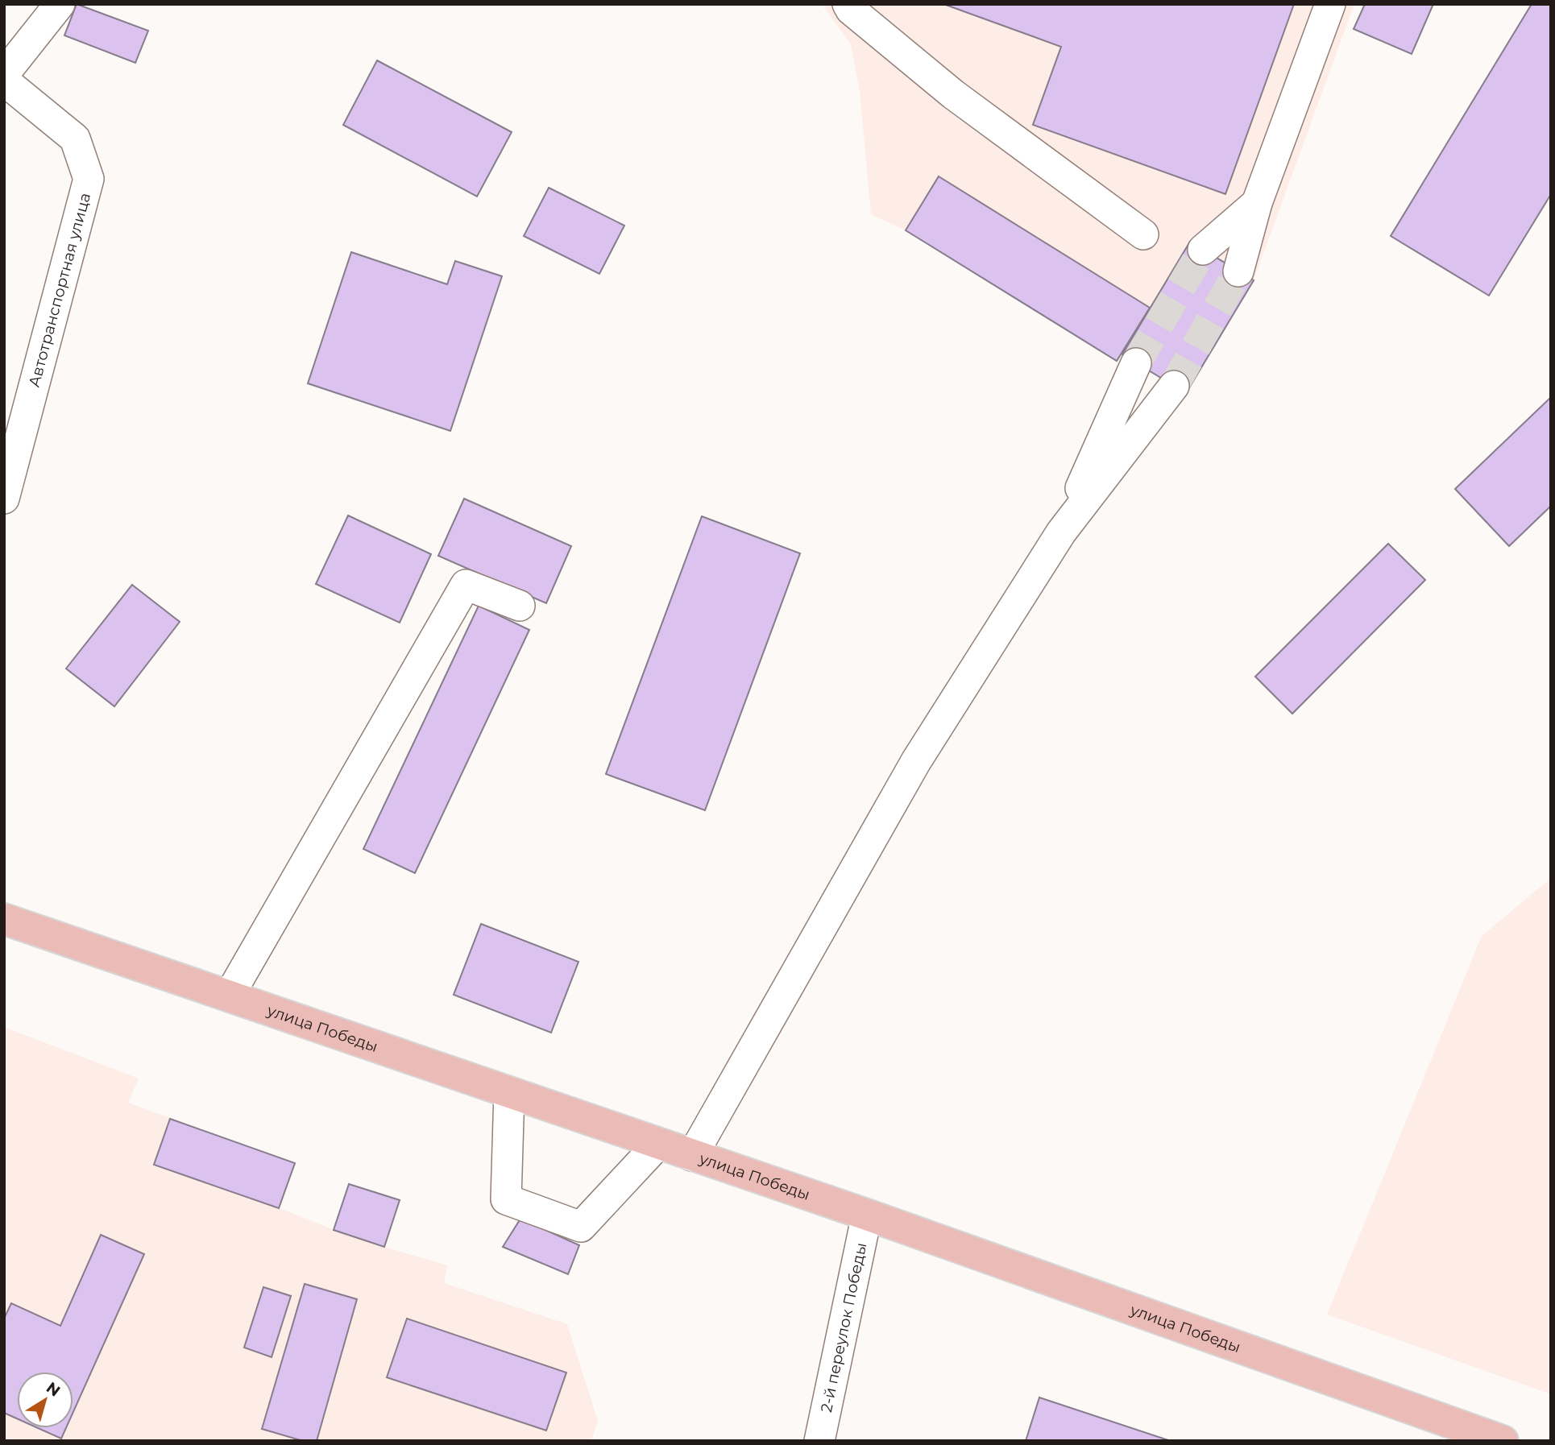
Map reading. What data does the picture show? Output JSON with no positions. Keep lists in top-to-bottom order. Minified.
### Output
{"streets":{"main road":["улица Победы"],"street":["Автотранспортная улица","2-й переулок Победы"]},"crossings":[["улица Победы","2-й переулок Победы"]],"north":"top right"}
